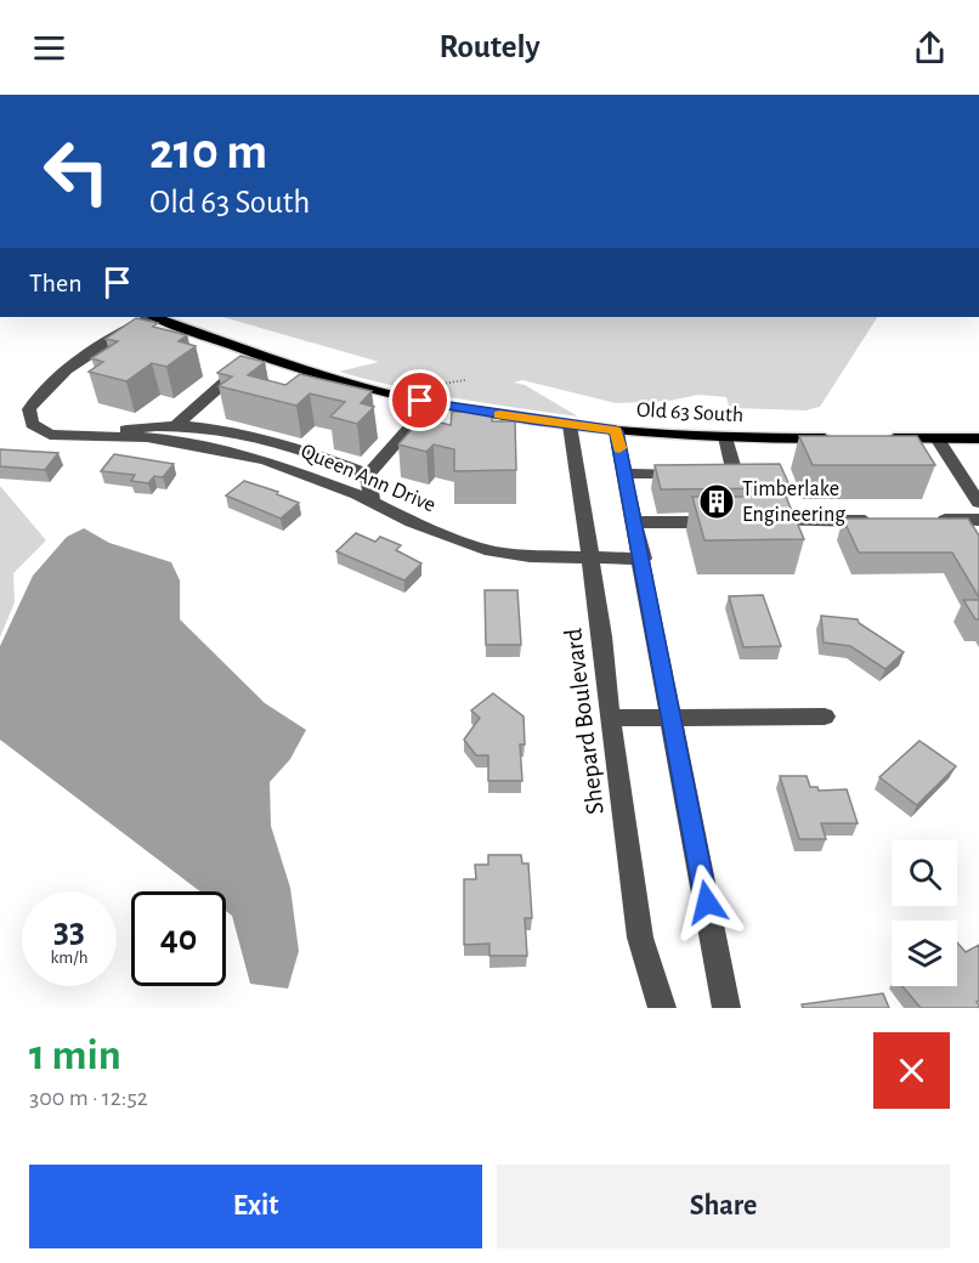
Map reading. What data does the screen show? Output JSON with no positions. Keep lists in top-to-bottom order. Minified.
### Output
{"streets":{"main road":["Old 63 South"],"street":["Queen Ann Drive","Shepard Boulevard"]},"crossings":[["Old 63 South","Shepard Boulevard"],["Queen Ann Drive","Shepard Boulevard"]],"places":{"building":["Timberlake Engineering"]},"page":{"header":"Routely","turn":["210 m","Old 63 South"],"then":"Then","speed":"33 km/h","limit":"40","heading":["1 min","300 m · 12:52"],"buttons":["Exit","Share"]}}
